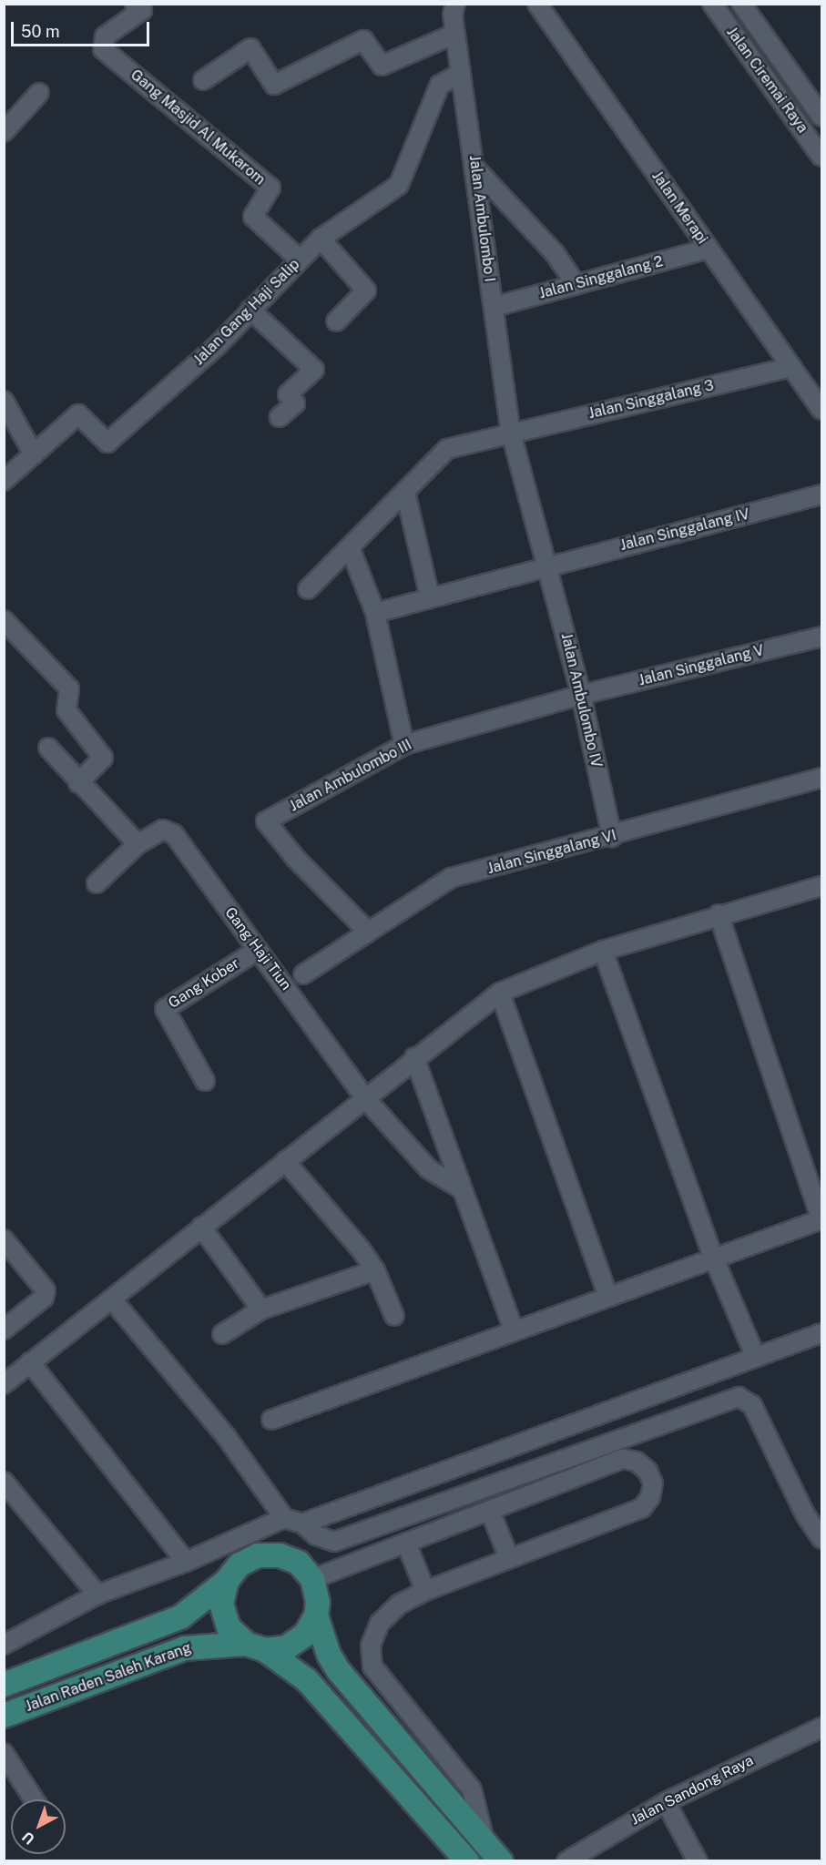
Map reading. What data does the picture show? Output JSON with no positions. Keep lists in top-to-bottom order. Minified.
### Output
{"streets":{"main road":["Jalan Raden Saleh Karang"],"street":["Jalan Ciremai Raya","Gang Masjid Al Mukarom","Jalan Merapi","Jalan Ambulombo I","Jalan Singgalang 2","Jalan Gang Haji Salip","Jalan Singgalang 3","Jalan Singgalang IV","Jalan Singgalang V","Jalan Ambulombo IV","Jalan Ambulombo III","Jalan Singgalang VI","Gang Haji Tiun","Gang Kober","Jalan Sandong Raya"]},"crossings":[["Gang Masjid Al Mukarom","Jalan Gang Haji Salip"],["Jalan Merapi","Jalan Singgalang 2"],["Jalan Merapi","Jalan Singgalang 3"],["Jalan Ambulombo I","Jalan Singgalang 2"],["Jalan Ambulombo I","Jalan Gang Haji Salip"],["Jalan Ambulombo I","Jalan Singgalang 3"],["Jalan Ambulombo I","Jalan Singgalang IV"],["Jalan Ambulombo I","Jalan Ambulombo IV"],["Jalan Singgalang IV","Jalan Ambulombo IV"],["Jalan Singgalang V","Jalan Ambulombo IV"],["Jalan Singgalang V","Jalan Ambulombo III"],["Jalan Ambulombo IV","Jalan Ambulombo III"],["Jalan Ambulombo IV","Jalan Singgalang VI"],["Jalan Ambulombo III","Jalan Singgalang VI"],["Gang Haji Tiun","Gang Kober"]],"scale_bar":"50 m","north":"bottom left"}
